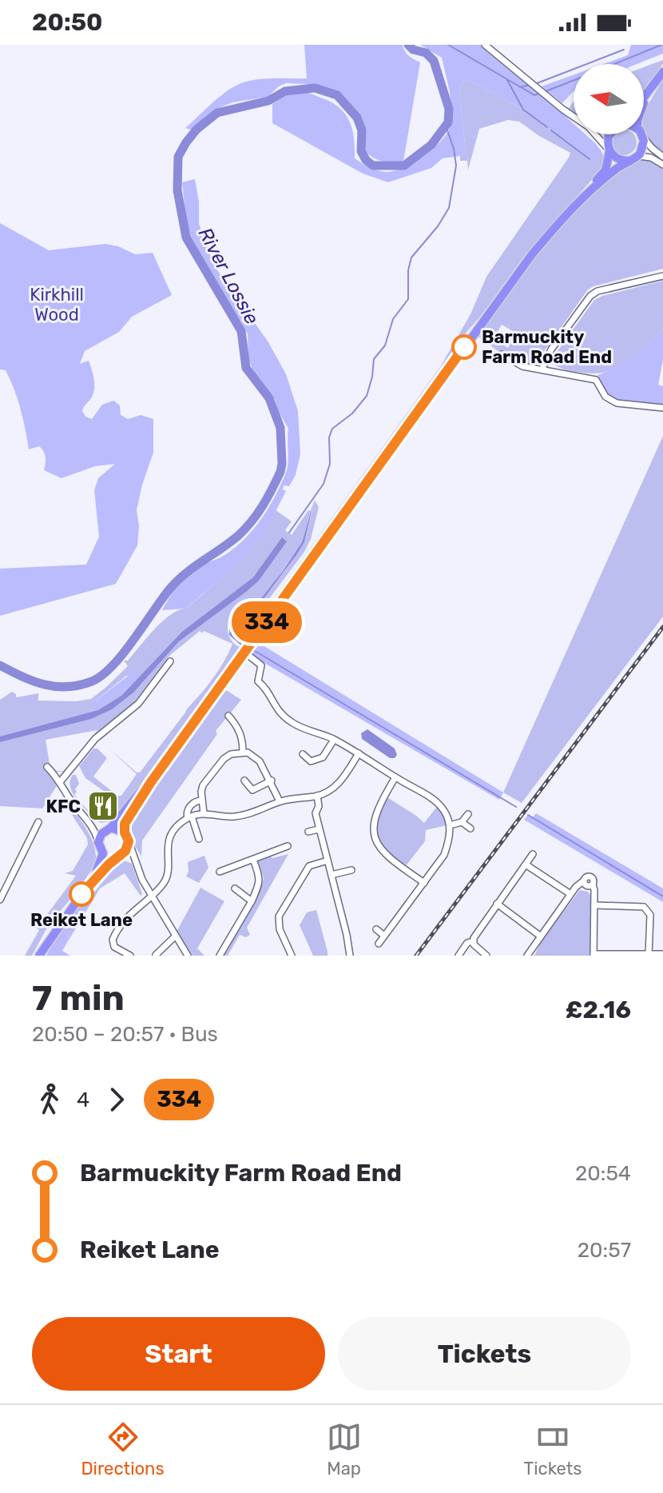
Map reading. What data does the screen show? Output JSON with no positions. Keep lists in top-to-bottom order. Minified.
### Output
{"water":["River Lossie"],"parks":["Kirkhill Wood"],"places":{"other":["Barmuckity Farm Road End","Reiket Lane"],"restaurant":["KFC"]},"lines":["bus line 334"],"north":"left","page":{"status":"20:50","on_map":"334","heading":["7 min","20:50 – 20:57 · Bus","£2.16"],"legs":["4","334"],"list":[{"name":"Barmuckity Farm Road End","value":"20:54"},{"name":"Reiket Lane","value":"20:57"}],"buttons":["Start","Tickets"],"tabs":["Directions","Map","Tickets"]}}
